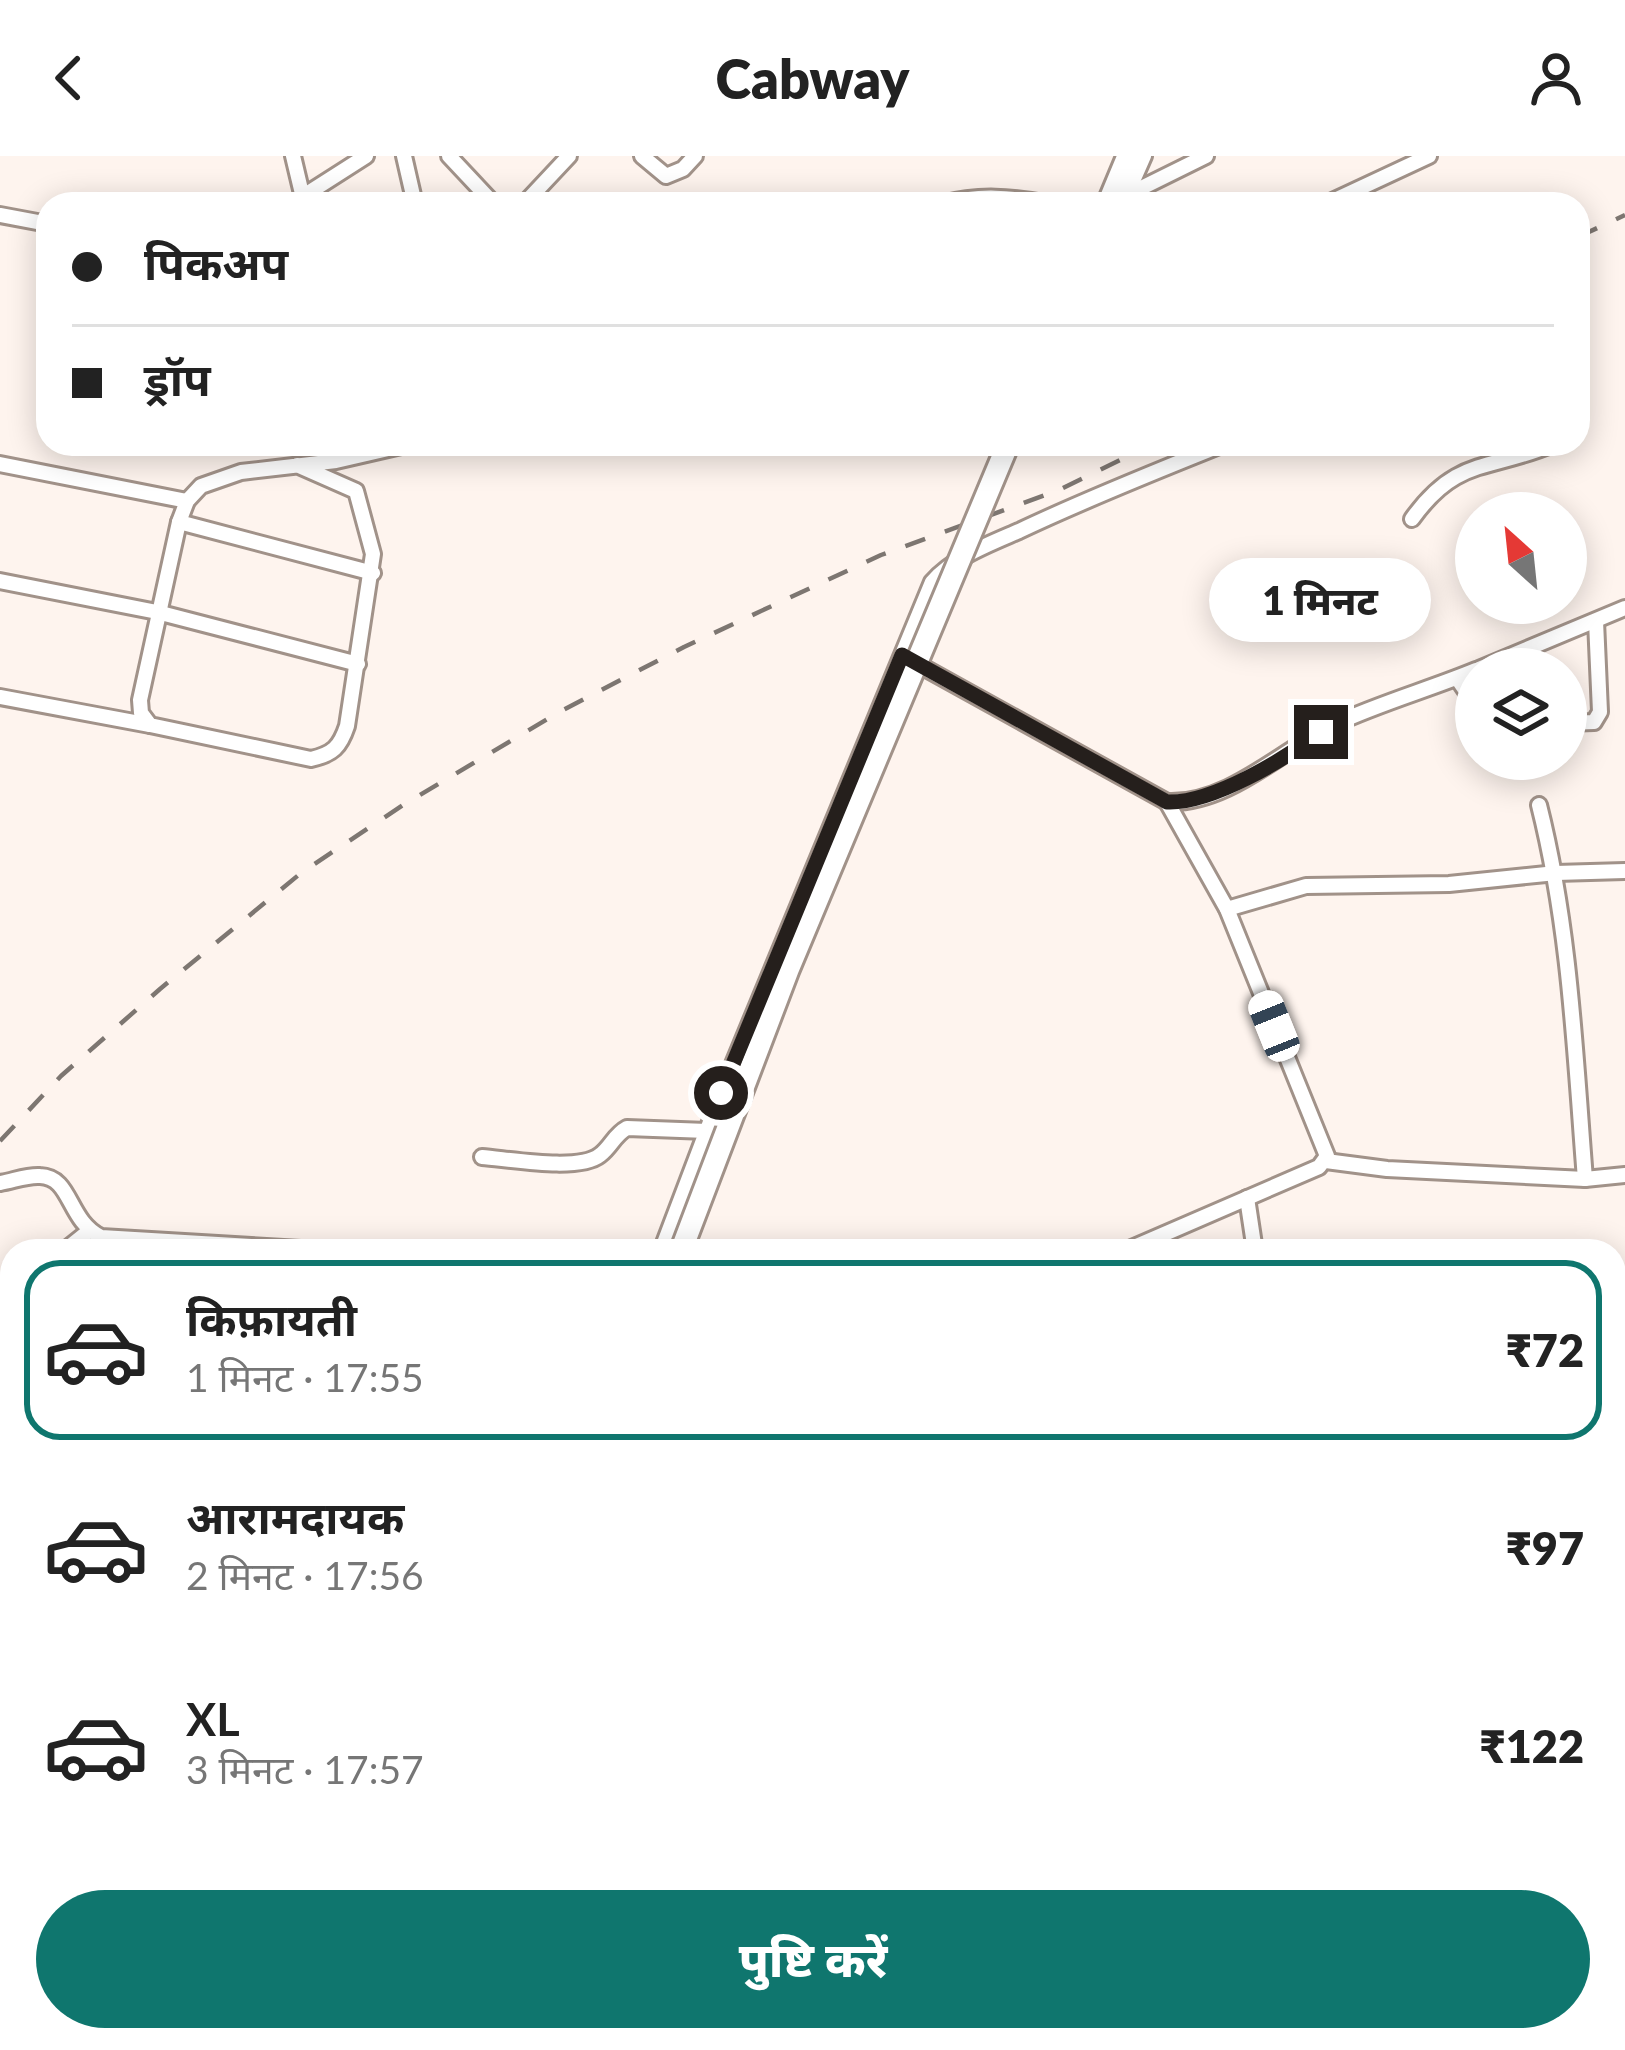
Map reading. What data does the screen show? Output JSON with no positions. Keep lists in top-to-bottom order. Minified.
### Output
{"north":"top left","page":{"header":"Cabway","banner":["पिकअप","ड्रॉप"],"bubble":"1 मिनट","list":[{"name":"किफ़ायती","note":"1 मिनट · 17:55","value":"₹72"},{"name":"आरामदायक","note":"2 मिनट · 17:56","value":"₹97"},{"name":"XL","note":"3 मिनट · 17:57","value":"₹122"}],"buttons":"पुष्टि करें"}}
